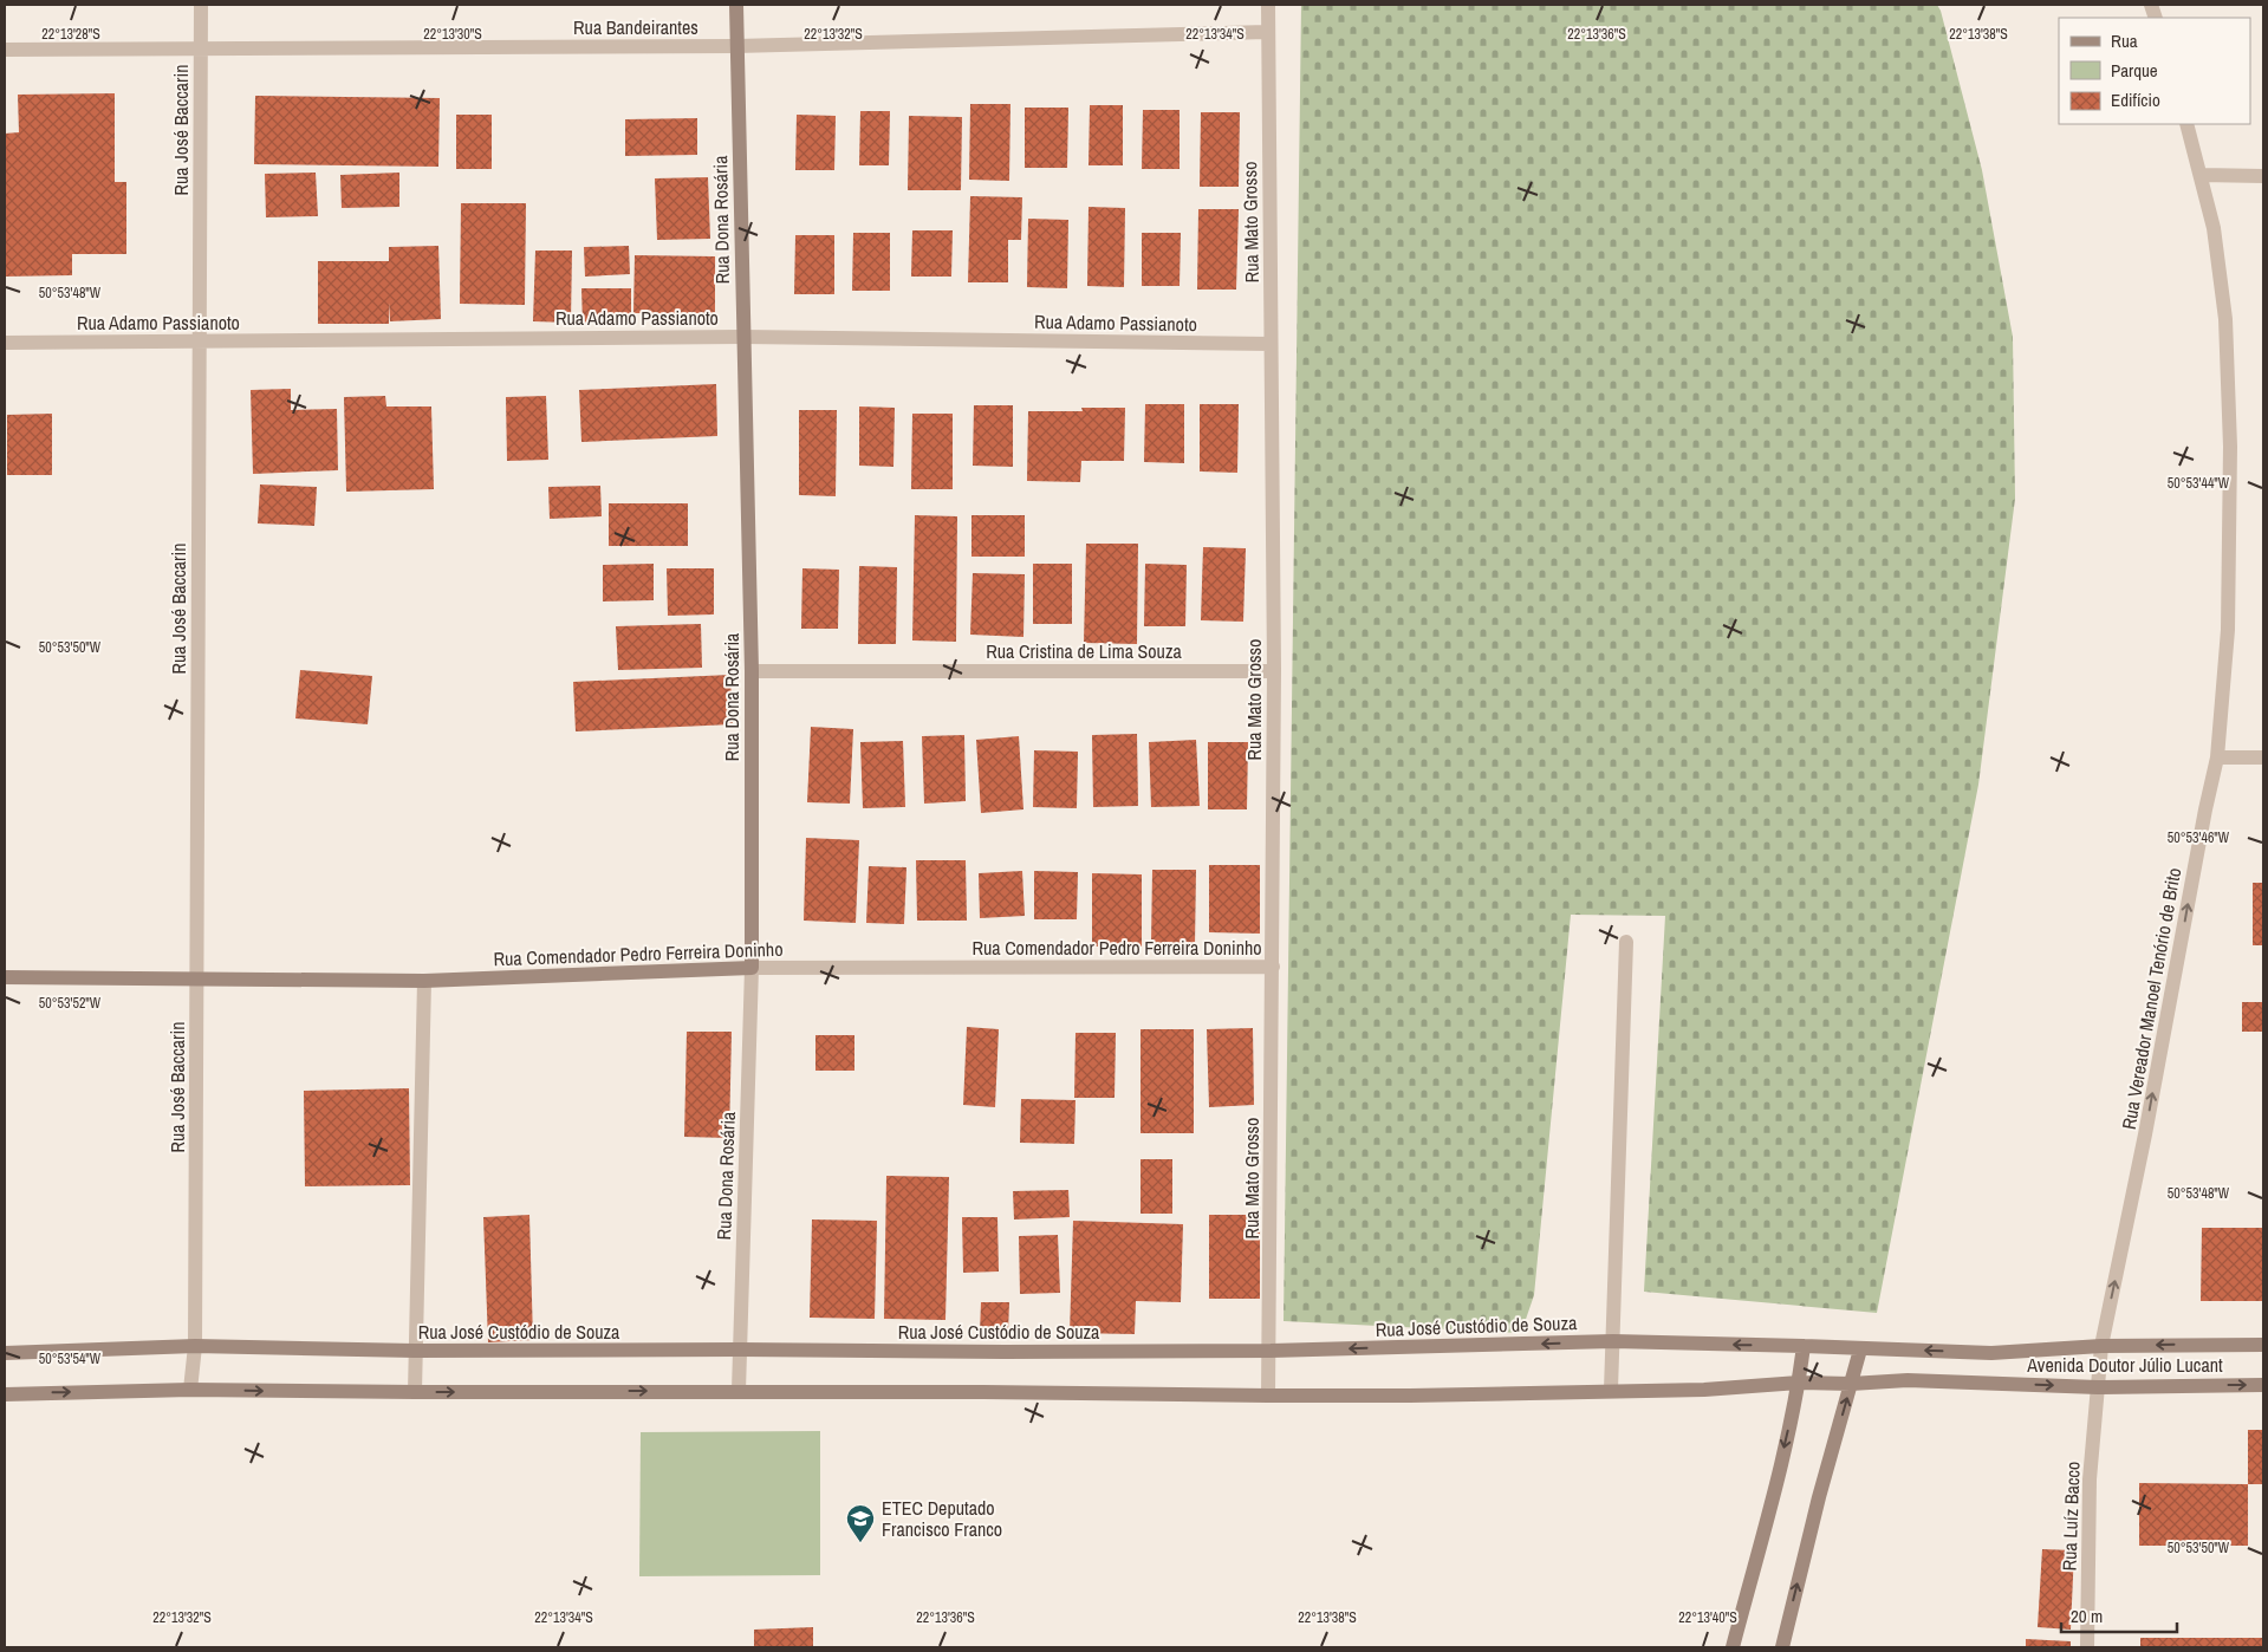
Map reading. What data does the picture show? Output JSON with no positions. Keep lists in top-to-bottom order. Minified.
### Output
{"streets":{"street":["Rua Bandeirantes","Rua José Baccarin","Rua Dona Rosária","Rua Mato Grosso","Rua Adamo Passianoto","Rua Cristina de Lima Souza","Rua Comendador Pedro Ferreira Doninho","Rua Vereador Manoel Tenório de Brito","Rua José Custódio de Souza","Avenida Doutor Júlio Lucant","Rua Luíz Bacco"]},"crossings":[["Rua Bandeirantes","Rua José Baccarin"],["Rua Bandeirantes","Rua Dona Rosária"],["Rua Bandeirantes","Rua Mato Grosso"],["Rua José Baccarin","Rua Adamo Passianoto"],["Rua José Baccarin","Rua Comendador Pedro Ferreira Doninho"],["Rua José Baccarin","Rua José Custódio de Souza"],["Rua Dona Rosária","Rua Adamo Passianoto"],["Rua Dona Rosária","Rua Cristina de Lima Souza"],["Rua Dona Rosária","Rua Comendador Pedro Ferreira Doninho"],["Rua Dona Rosária","Rua José Custódio de Souza"],["Rua Mato Grosso","Rua Adamo Passianoto"],["Rua Mato Grosso","Rua Cristina de Lima Souza"],["Rua Mato Grosso","Rua Comendador Pedro Ferreira Doninho"],["Rua Mato Grosso","Rua José Custódio de Souza"],["Rua Vereador Manoel Tenório de Brito","Avenida Doutor Júlio Lucant"],["Rua Vereador Manoel Tenório de Brito","Rua Luíz Bacco"],["Rua José Custódio de Souza","Avenida Doutor Júlio Lucant"],["Avenida Doutor Júlio Lucant","Rua Luíz Bacco"]],"one_way":["Rua Vereador Manoel Tenório de Brito"],"places":{"school or university":["ETEC Deputado Francisco Franco"]},"legend":["Rua","Parque","Edifício"],"scale_bar":"20 m","coordinates":["22°13'28\"S","22°13'30\"S","22°13'32\"S","22°13'34\"S","22°13'36\"S","22°13'38\"S","50°53'48\"W","50°53'44\"W","50°53'50\"W","50°53'46\"W","50°53'52\"W","50°53'54\"W","22°13'40\"S"]}
